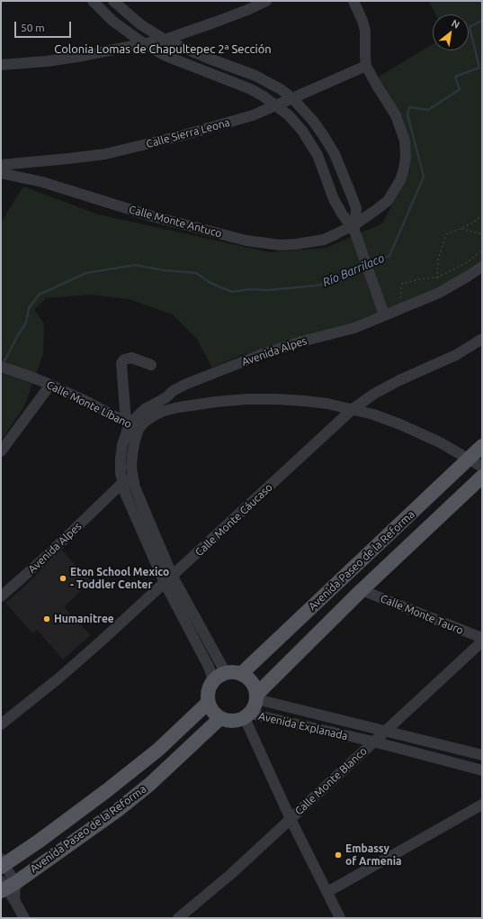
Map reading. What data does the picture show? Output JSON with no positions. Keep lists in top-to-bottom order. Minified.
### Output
{"streets":{"main road":["Avenida Paseo de la Reforma"],"street":["Calle Sierra Leona","Calle Monte Antuco","Avenida Alpes","Calle Monte Líbano","Calle Monte Cáucaso","Calle Monte Tauro","Avenida Explanada","Calle Monte Blanco"]},"crossings":[["Calle Sierra Leona","Calle Monte Antuco"],["Avenida Alpes","Calle Monte Líbano"],["Calle Monte Líbano","Calle Monte Cáucaso"],["Calle Monte Líbano","Avenida Paseo de la Reforma"],["Avenida Paseo de la Reforma","Calle Monte Tauro"],["Avenida Paseo de la Reforma","Avenida Explanada"],["Avenida Explanada","Calle Monte Blanco"]],"districts":["Colonia Lomas de Chapultepec 2ª Sección"],"water":["Río Barrilaco"],"places":["Eton School Mexico - Toddler Center","Humanitree","Embassy of Armenia"],"scale_bar":"50 m","north":"top right"}
